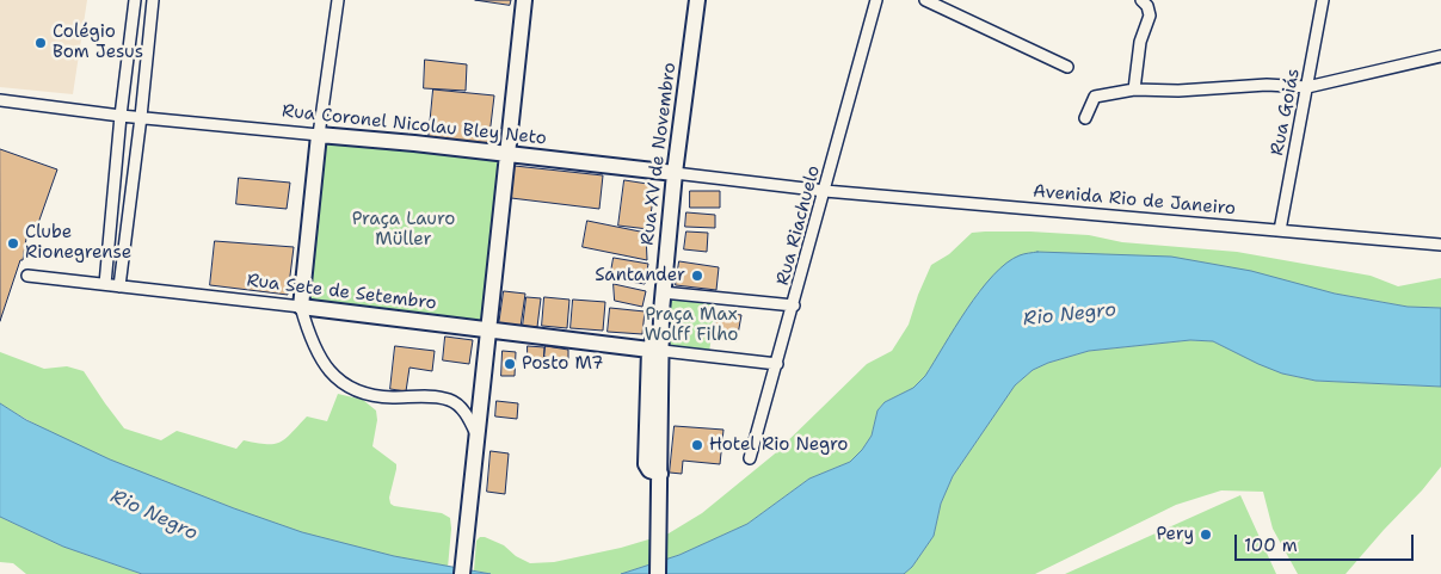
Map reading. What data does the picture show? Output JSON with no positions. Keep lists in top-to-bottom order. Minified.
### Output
{"streets":{"main road":["Rua Coronel Nicolau Bley Neto","Rua XV de Novembro","Rua Sete de Setembro"],"street":["Rua Goiás","Avenida Rio de Janeiro","Rua Riachuelo"]},"crossings":[["Rua Goiás","Avenida Rio de Janeiro"],["Rua Coronel Nicolau Bley Neto","Rua XV de Novembro"],["Rua Coronel Nicolau Bley Neto","Avenida Rio de Janeiro"],["Rua Coronel Nicolau Bley Neto","Rua Riachuelo"],["Rua XV de Novembro","Rua Sete de Setembro"],["Avenida Rio de Janeiro","Rua Riachuelo"],["Rua Riachuelo","Rua Sete de Setembro"]],"water":["Rio Negro"],"parks":["Praça Lauro Müller","Praça Max Wolff Filho"],"places":["Colégio Bom Jesus","Clube Rionegrense","Santander","Posto M7","Hotel Rio Negro","Pery"],"scale_bar":"100 m"}
